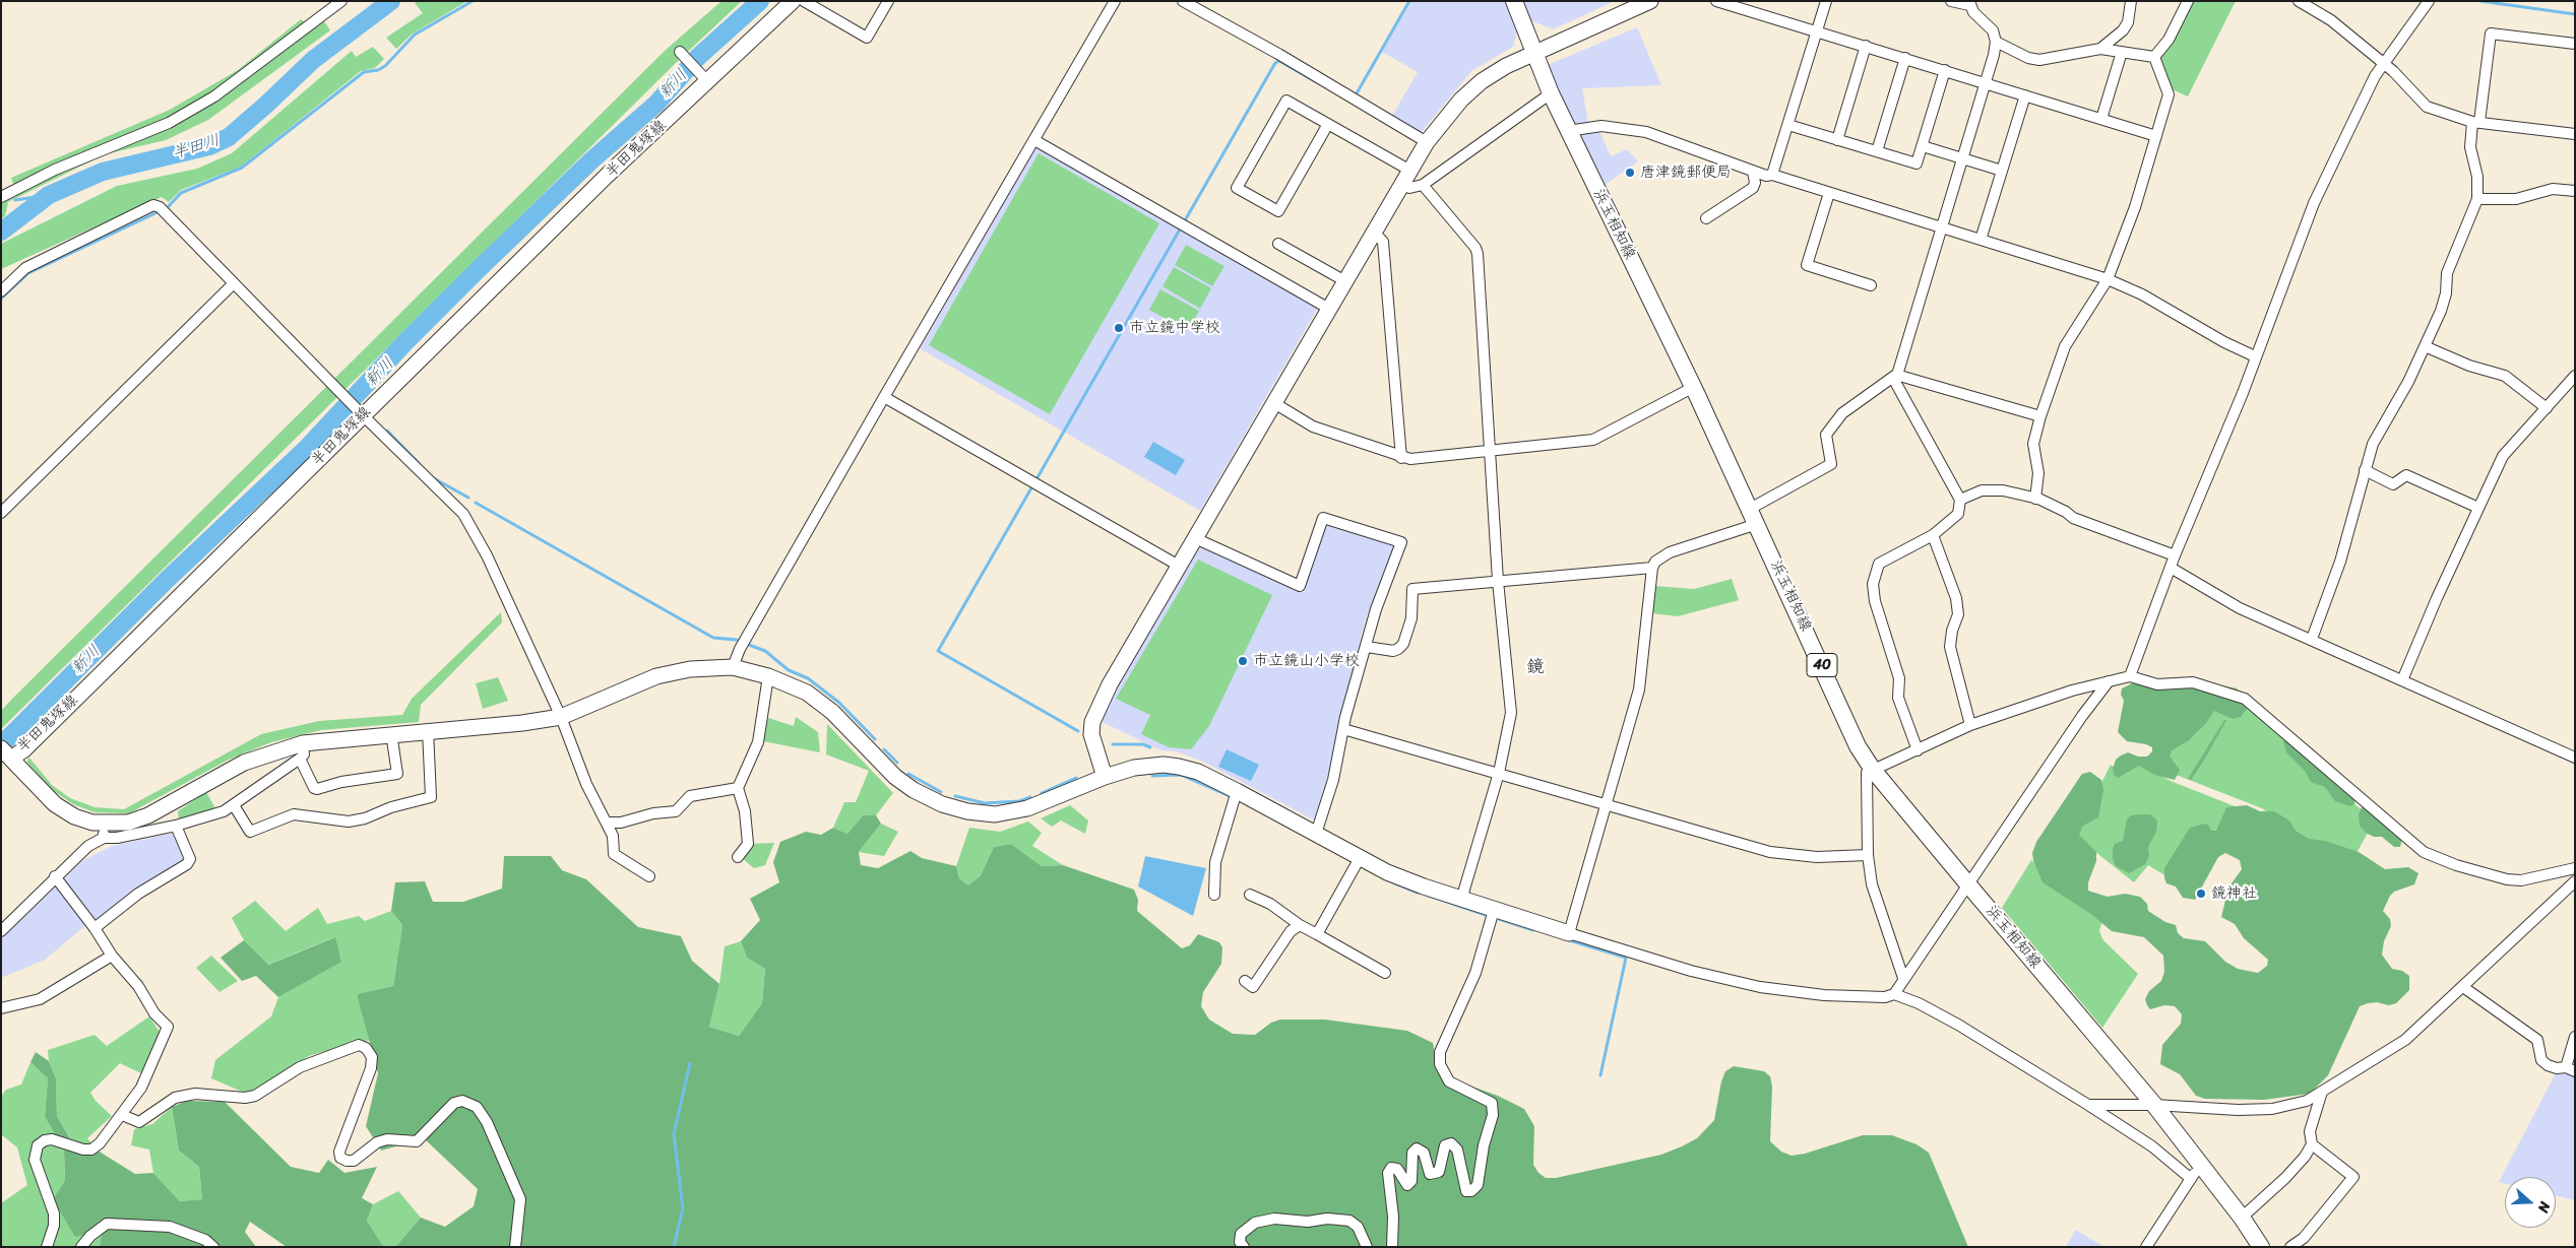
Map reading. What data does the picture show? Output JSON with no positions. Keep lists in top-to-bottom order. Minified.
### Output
{"streets":{"main road":["浜玉相知線","40"],"street":["半田鬼塚線"]},"districts":["鏡"],"water":["新川","半田川"],"places":["唐津鏡郵便局","市立鏡中学校","市立鏡山小学校","鏡神社"],"north":"right"}
